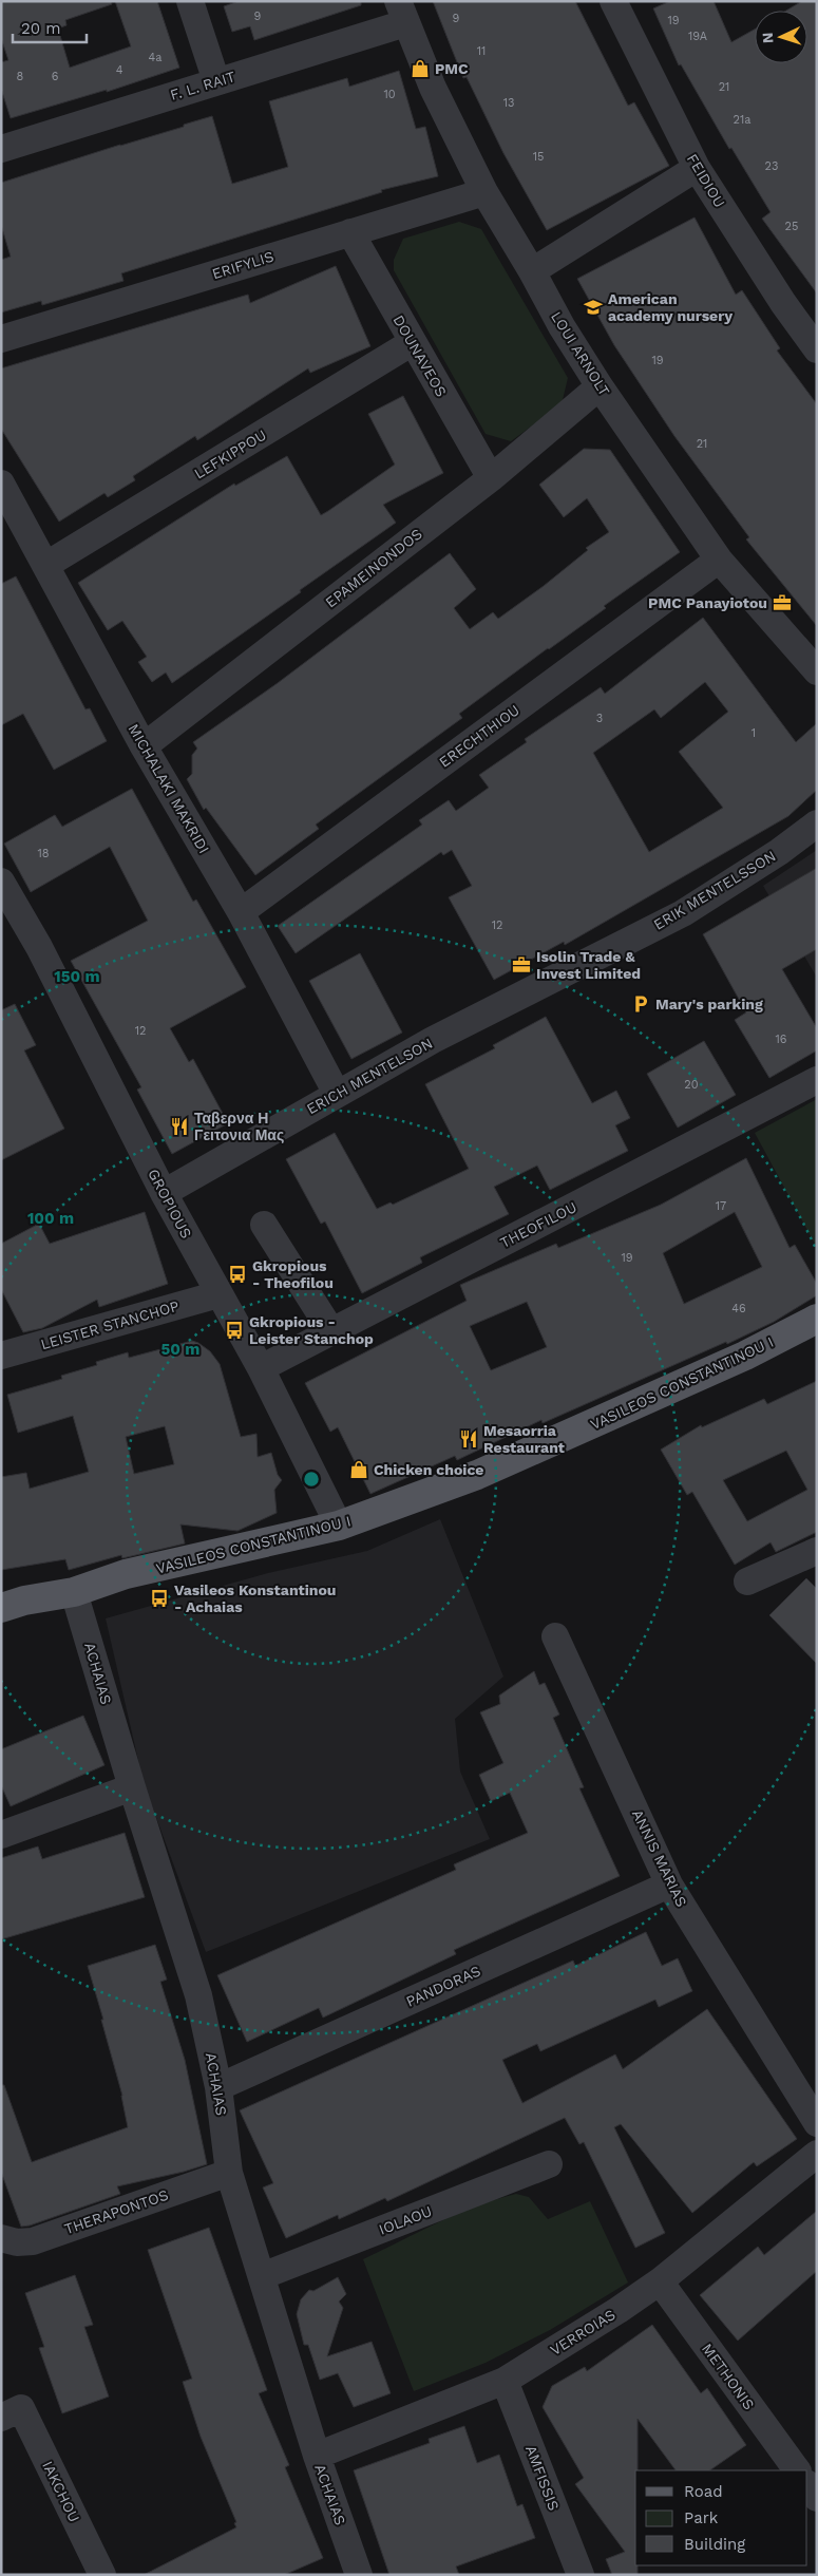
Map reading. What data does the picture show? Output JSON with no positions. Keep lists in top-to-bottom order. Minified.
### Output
{"streets":{"main road":["VASILEOS CONSTANTINOU I"],"street":["F. L. RAIT","FEIDIOU","ERIFYLIS","LOUI ARNOLT","DOUNAVEOS","LEFKIPPOU","EPAMEINONDOS","ERECHTHIOU","MICHALAKI MAKRIDI","ERIK MENTELSSON","ERICH MENTELSON","GROPIOUS","THEOFILOU","LEISTER STANCHOP","ACHAIAS","ANNIS MARIAS","PANDORAS","THERAPONTOS","IOLAOU","VERROIAS","METHONIS","AMFISSIS","IAKCHOU"]},"crossings":[["F. L. RAIT","LOUI ARNOLT"],["ERIFYLIS","LOUI ARNOLT"],["ERIFYLIS","DOUNAVEOS"],["LOUI ARNOLT","EPAMEINONDOS"],["LOUI ARNOLT","ERECHTHIOU"],["DOUNAVEOS","LEFKIPPOU"],["DOUNAVEOS","EPAMEINONDOS"],["LEFKIPPOU","MICHALAKI MAKRIDI"],["EPAMEINONDOS","MICHALAKI MAKRIDI"],["ERECHTHIOU","MICHALAKI MAKRIDI"],["MICHALAKI MAKRIDI","ERICH MENTELSON"],["ERIK MENTELSSON","ERICH MENTELSON"],["ERICH MENTELSON","GROPIOUS"],["GROPIOUS","THEOFILOU"],["GROPIOUS","LEISTER STANCHOP"],["GROPIOUS","VASILEOS CONSTANTINOU I"],["VASILEOS CONSTANTINOU I","ACHAIAS"],["ACHAIAS","PANDORAS"],["ACHAIAS","THERAPONTOS"],["ACHAIAS","IOLAOU"],["ACHAIAS","VERROIAS"],["ANNIS MARIAS","PANDORAS"],["VERROIAS","METHONIS"],["VERROIAS","AMFISSIS"]],"places":{"shop":["PMC","Chicken choice"],"school or university":["American academy nursery"],"office":["PMC Panayiotou","Isolin Trade & Invest Limited"],"parking":["Mary's parking"],"restaurant":["Ταβερνα Η Γειτονια Μας","Mesaorria Restaurant"],"bus stop":["Gkropious - Theofilou","Gkropious - Leister Stanchop","Vasileos Konstantinou - Achaias"]},"house_numbers":["9","9","19","19A","11","4a","4","8","6","21","10","13","21a","15","23","25","19","21","3","1","18","12","12","16","20","17","19","46"],"legend":["Road","Park","Building"],"scale_bar":"20 m","north":"left","rings":["150 m","100 m","50 m"]}
